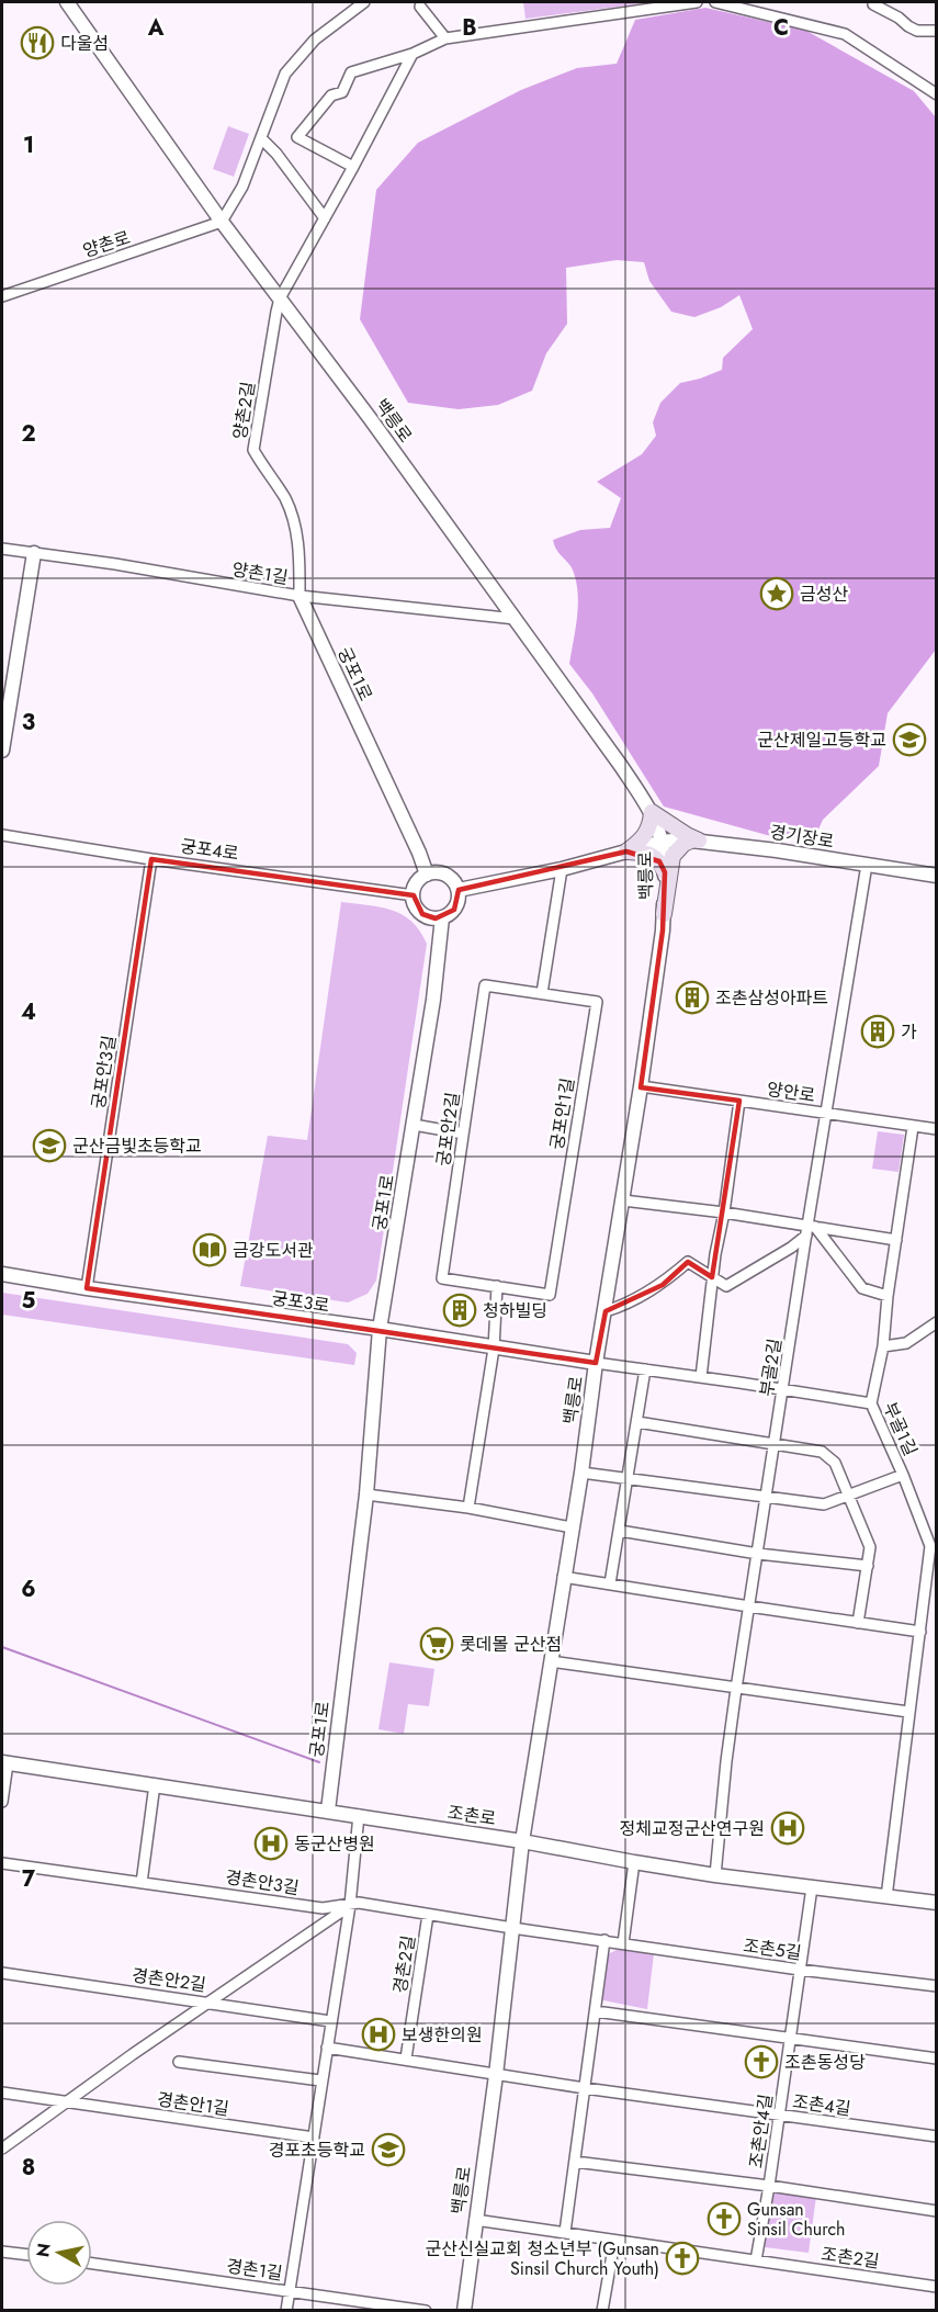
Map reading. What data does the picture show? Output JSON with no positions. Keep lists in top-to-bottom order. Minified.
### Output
{"streets":{"street":["양촌로","양촌2길","백릉로","양촌1길","궁포1로","경기장로","궁포4로","궁포안3길","양안로","궁포안1길","궁포안2길","궁포3로","부골2길","부골1길","조촌로","경촌안3길","조촌5길","경촌2길","경촌안2길","경촌안1길","조촌4길","조촌안4길","조촌2길","경촌1길"]},"crossings":[["양촌로","백릉로"],["양촌2길","백릉로"],["양촌2길","양촌1길"],["양촌2길","궁포1로"],["백릉로","양촌1길"],["백릉로","경기장로"],["백릉로","양안로"],["백릉로","궁포3로"],["백릉로","조촌로"],["백릉로","조촌5길"],["백릉로","조촌4길"],["백릉로","조촌2길"],["양촌1길","궁포1로"],["궁포1로","궁포4로"],["궁포1로","궁포3로"],["궁포1로","조촌로"],["경기장로","부골2길"],["궁포4로","궁포안3길"],["궁포안3길","궁포3로"],["양안로","부골2길"],["양안로","부골1길"],["궁포안1길","궁포안2길"],["부골2길","조촌로"],["부골1길","조촌로"],["조촌로","조촌안4길"],["경촌안3길","경촌2길"],["조촌5길","조촌안4길"],["조촌4길","조촌안4길"],["조촌안4길","조촌2길"]],"places":{"restaurant":["다울섬"],"place":["금성산"],"school or university":["군산제일고등학교","군산금빛초등학교","경포초등학교"],"building":["조촌삼성아파트","가","청하빌딩"],"library":["금강도서관"],"supermarket":["롯데몰 군산점"],"hospital":["정체교정군산연구원","동군산병원","보생한의원"],"church":["조촌동성당","Gunsan Sinsil Church","군산신실교회 청소년부 (Gunsan Sinsil Church Youth)"]},"north":"left","grid":{"columns":["A","B","C"],"rows":["1","2","3","4","5","6","7","8"]}}
